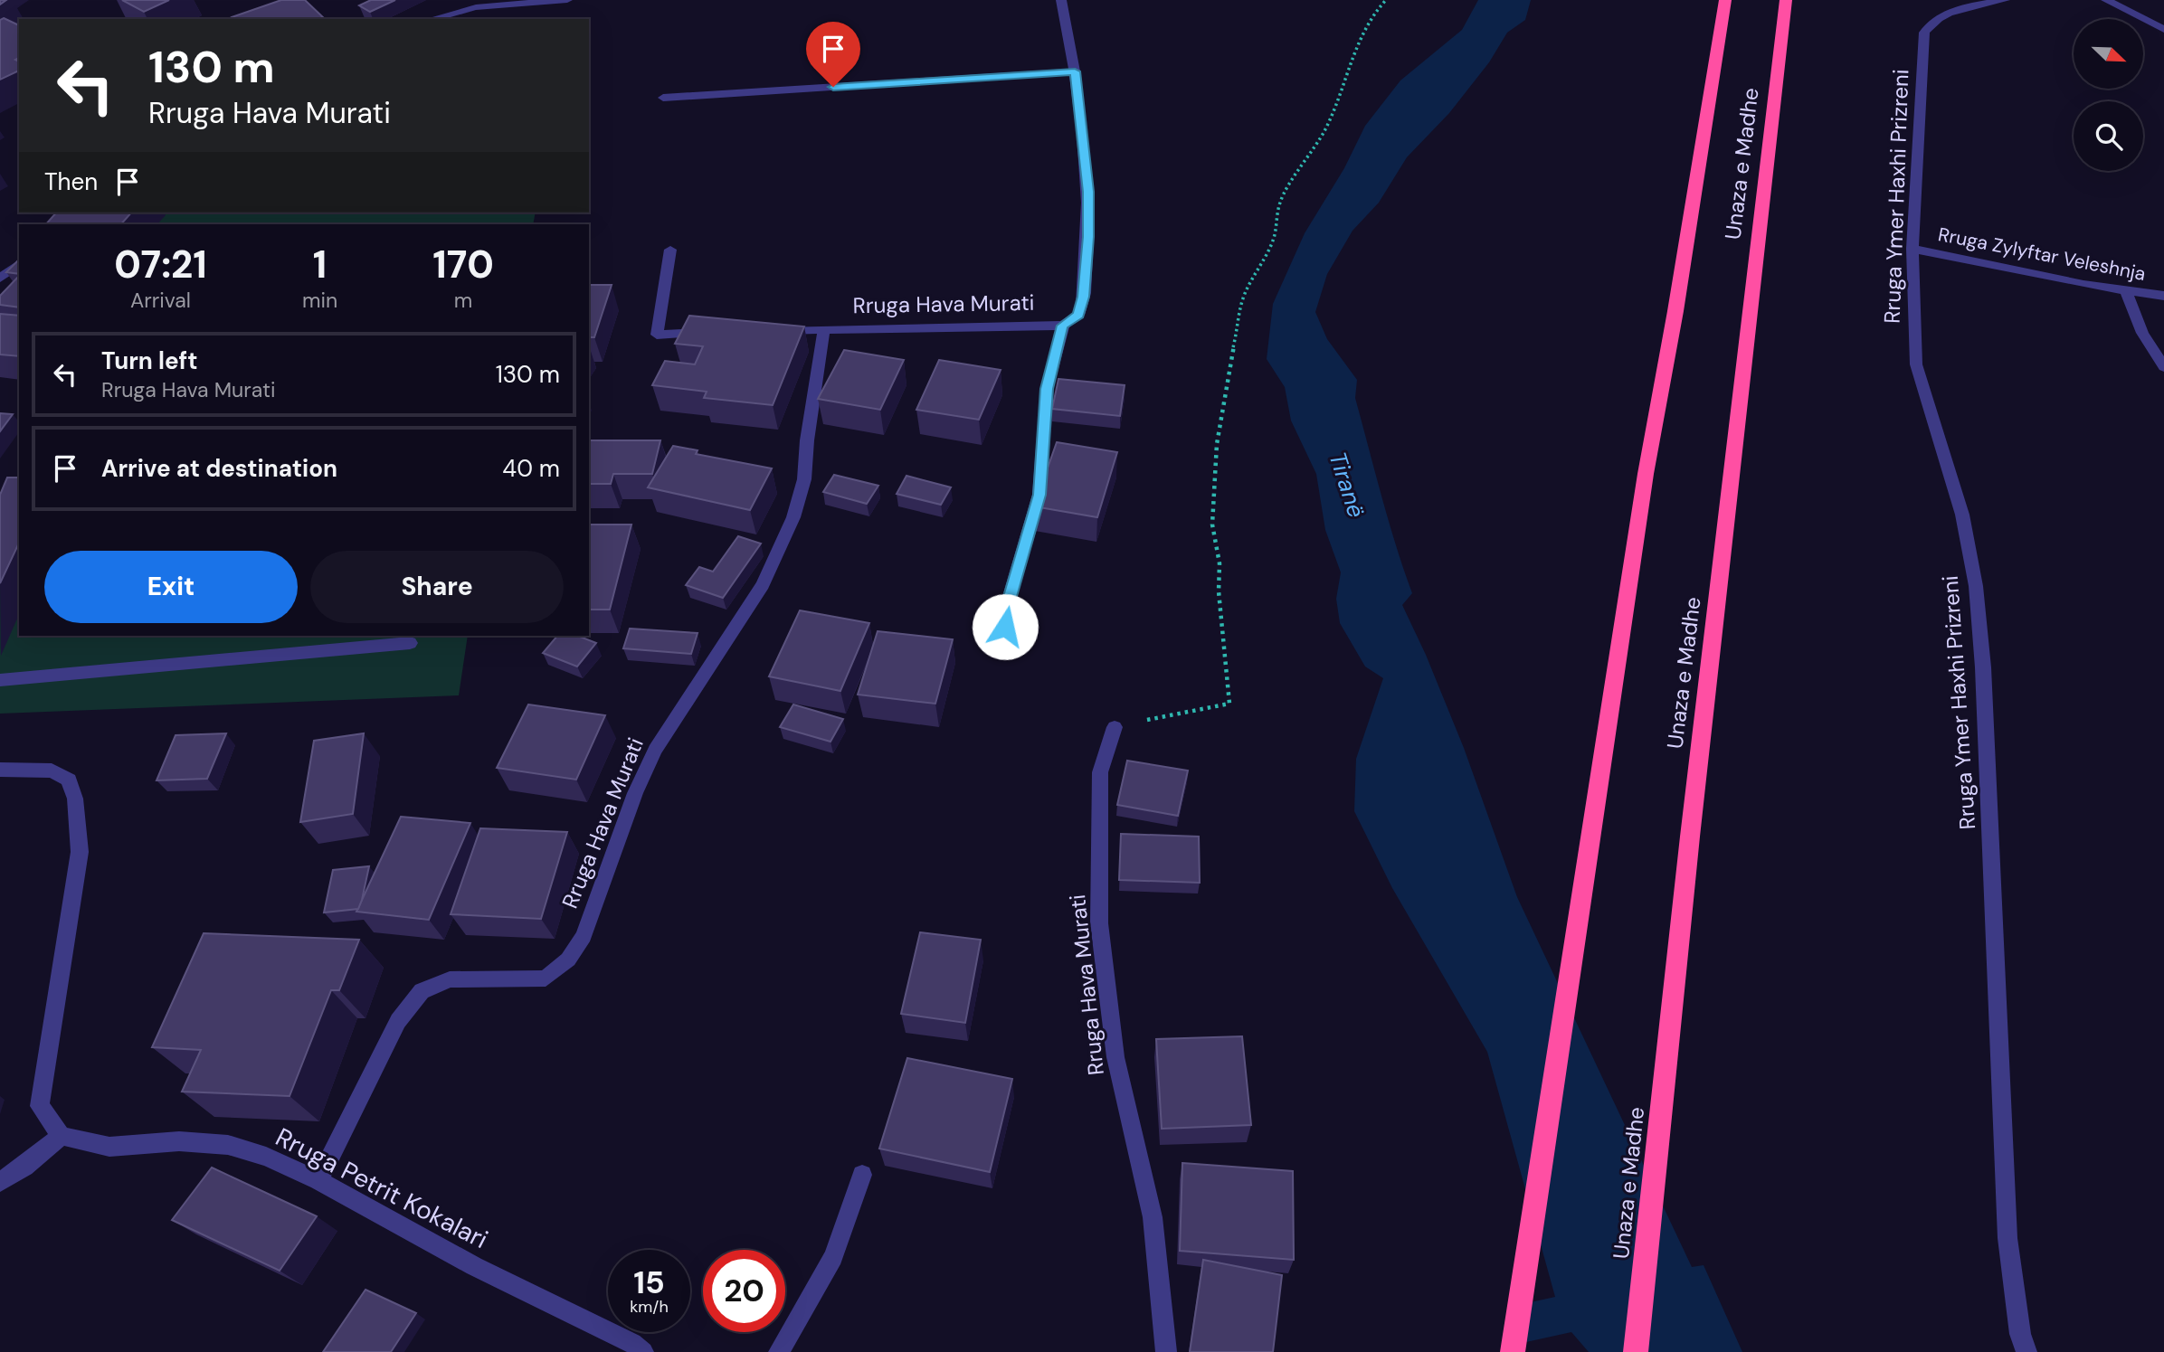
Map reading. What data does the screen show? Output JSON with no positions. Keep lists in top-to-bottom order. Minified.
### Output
{"streets":{"highway":["Unaza e Madhe"],"street":["Rruga Ymer Haxhi Prizreni","Rruga Zylyftar Veleshnja","Rruga Hava Murati","Rruga Petrit Kokalari"]},"crossings":[["Rruga Ymer Haxhi Prizreni","Rruga Zylyftar Veleshnja"],["Rruga Hava Murati","Rruga Petrit Kokalari"]],"water":["Tiranë"],"north":"bottom right","page":{"turn":["130 m","Rruga Hava Murati"],"then":"Then","eta":["07:21","Arrival","1","min","170","m"],"list":[{"name":"Turn left","note":"Rruga Hava Murati","value":"130 m"},{"name":"Arrive at destination","value":"40 m"}],"buttons":["Exit","Share"],"speed":"15 km/h","limit":"20"}}
